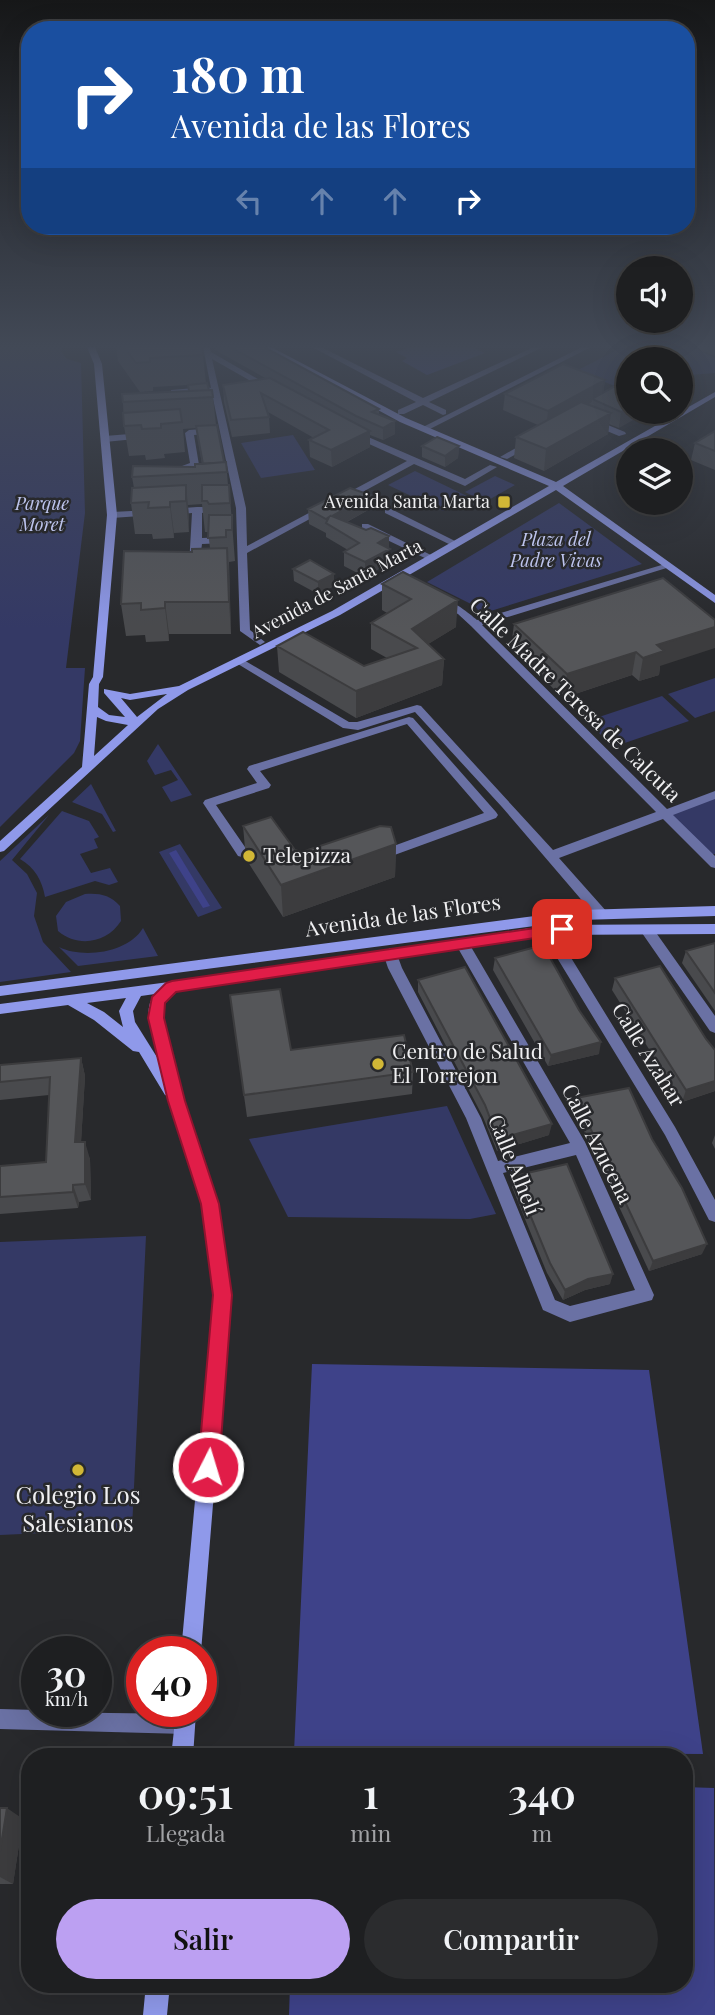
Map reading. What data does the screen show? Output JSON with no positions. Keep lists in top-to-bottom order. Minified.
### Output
{"streets":{"street":["Avenida de Santa Marta","Calle Madre Teresa de Calcuta","Avenida de las Flores","Calle Azahar","Calle Azucena","Calle Alhelí"]},"crossings":[["Avenida de las Flores","Calle Azahar"],["Avenida de las Flores","Calle Azucena"],["Avenida de las Flores","Calle Alhelí"],["Calle Azucena","Calle Alhelí"]],"parks":["Parque Moret","Plaza del Padre Vivas"],"places":{"transit":["Avenida Santa Marta"],"other":["Telepizza","Centro de Salud El Torrejon","Colegio Los Salesianos"]},"page":{"turn":["180 m","Avenida de las Flores"],"speed":"30 km/h","limit":"40","eta":["09:51","Llegada","1","min","340","m"],"buttons":["Salir","Compartir"]}}
